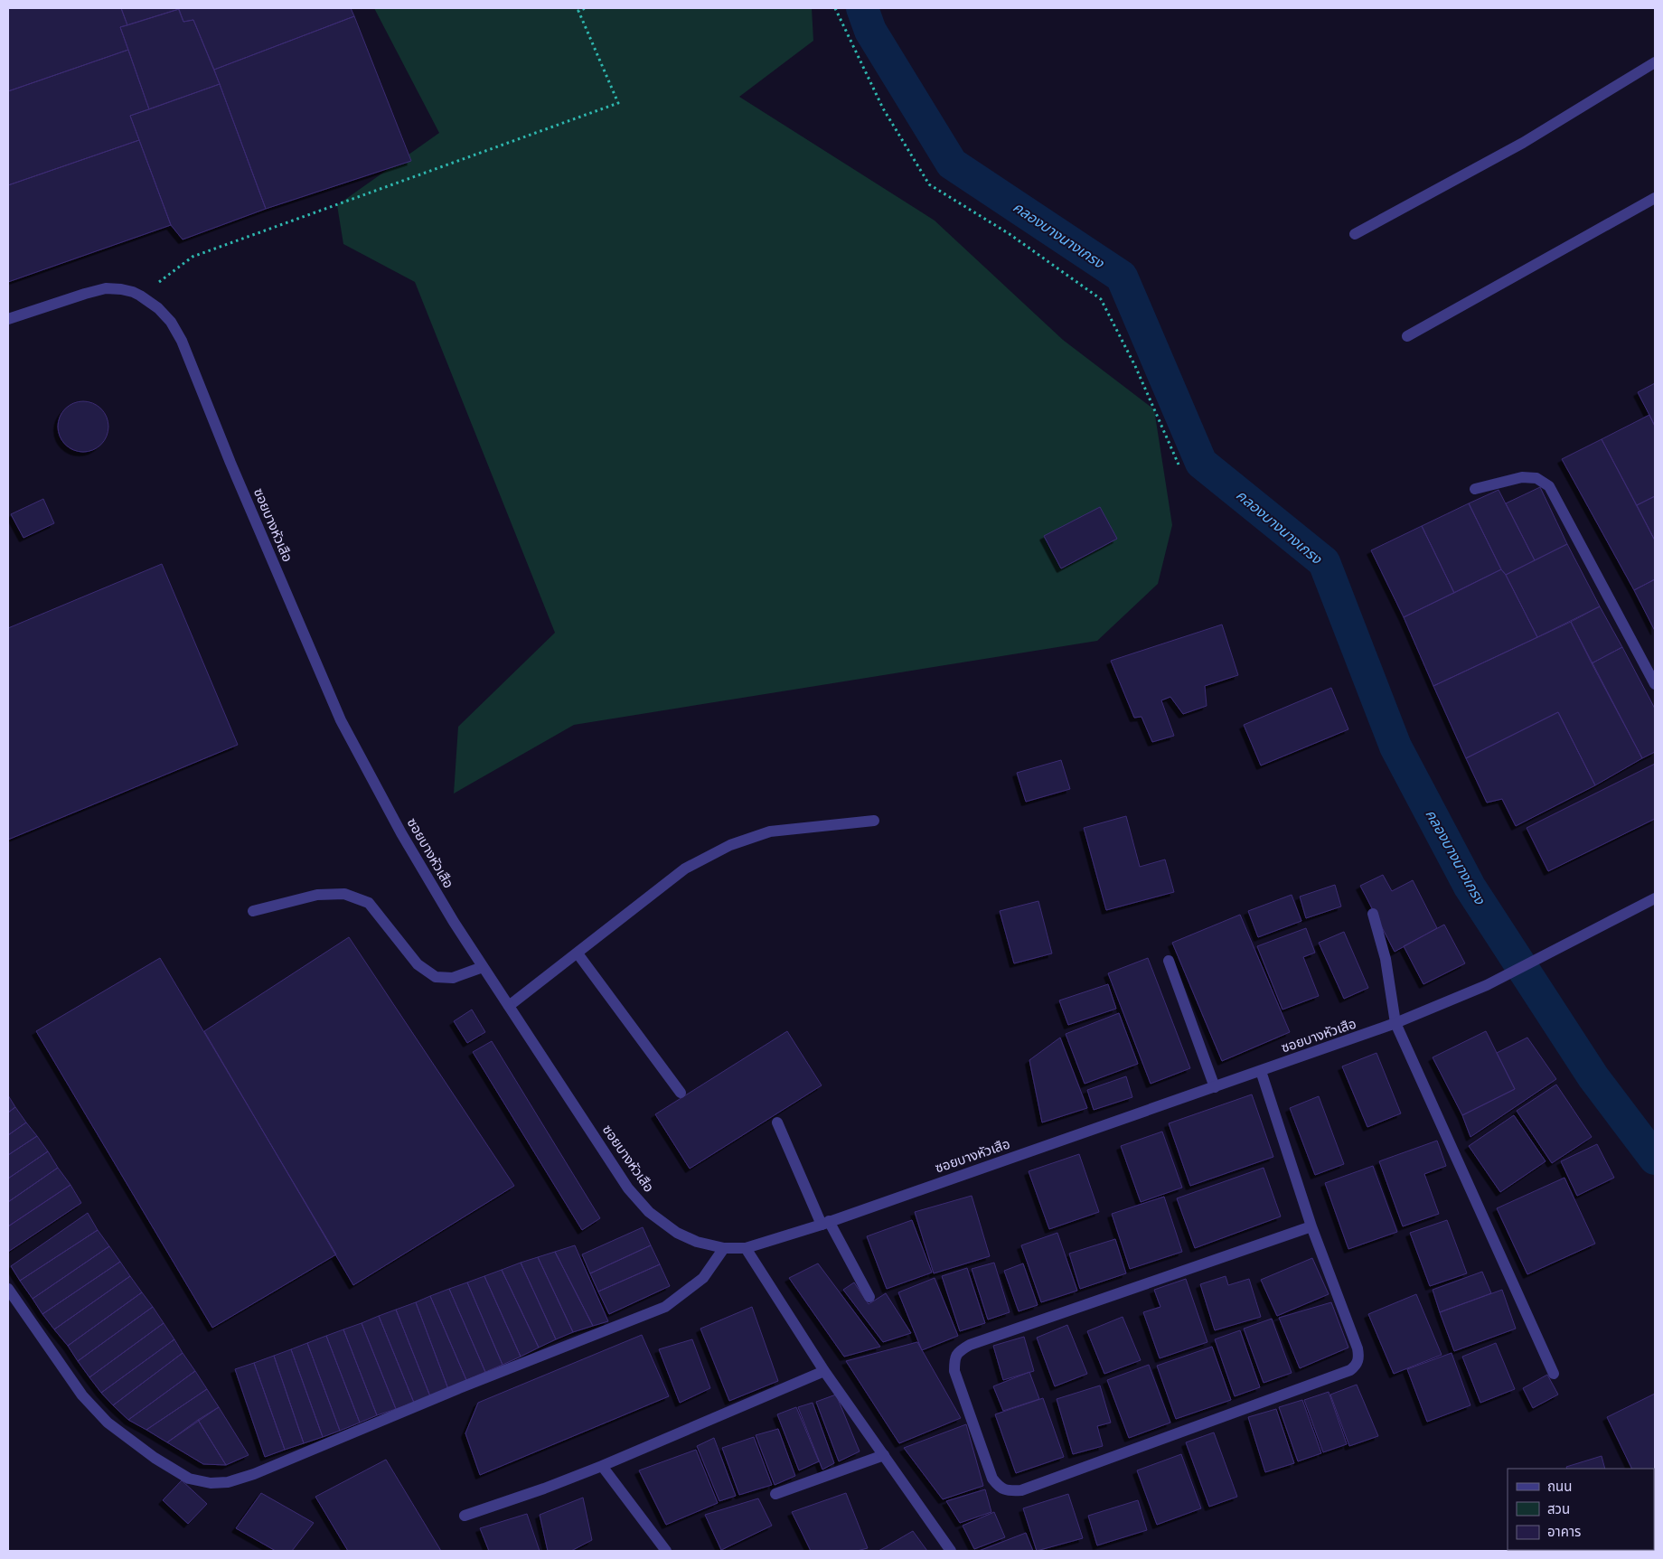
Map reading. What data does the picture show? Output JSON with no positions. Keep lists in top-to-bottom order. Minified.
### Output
{"streets":{"street":["ซอยบางหัวเสือ"]},"water":["คลองบางนางเกรง"],"legend":["ถนน","สวน","อาคาร"]}
